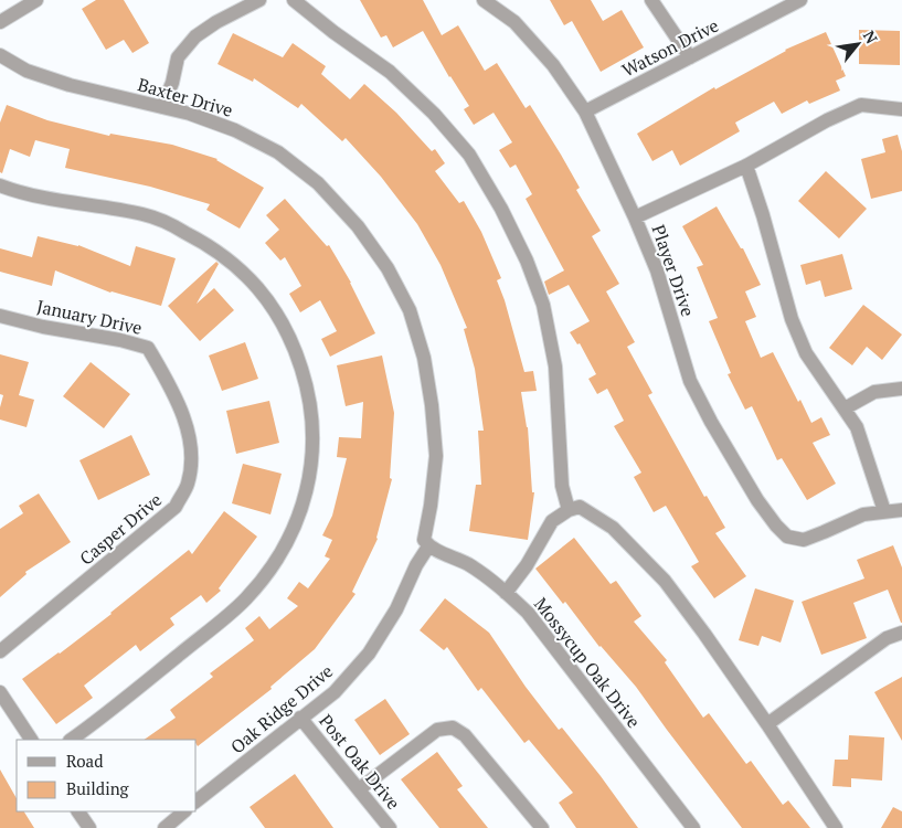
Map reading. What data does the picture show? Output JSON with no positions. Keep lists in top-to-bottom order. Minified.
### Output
{"streets":{"street":["Watson Drive","Baxter Drive","Player Drive","January Drive","Casper Drive","Mossycup Oak Drive","Oak Ridge Drive","Post Oak Drive"]},"crossings":[["Watson Drive","Player Drive"],["Baxter Drive","Mossycup Oak Drive"],["Baxter Drive","Oak Ridge Drive"],["January Drive","Casper Drive"],["Mossycup Oak Drive","Oak Ridge Drive"],["Oak Ridge Drive","Post Oak Drive"]],"legend":["Road","Building"],"north":"top right"}
